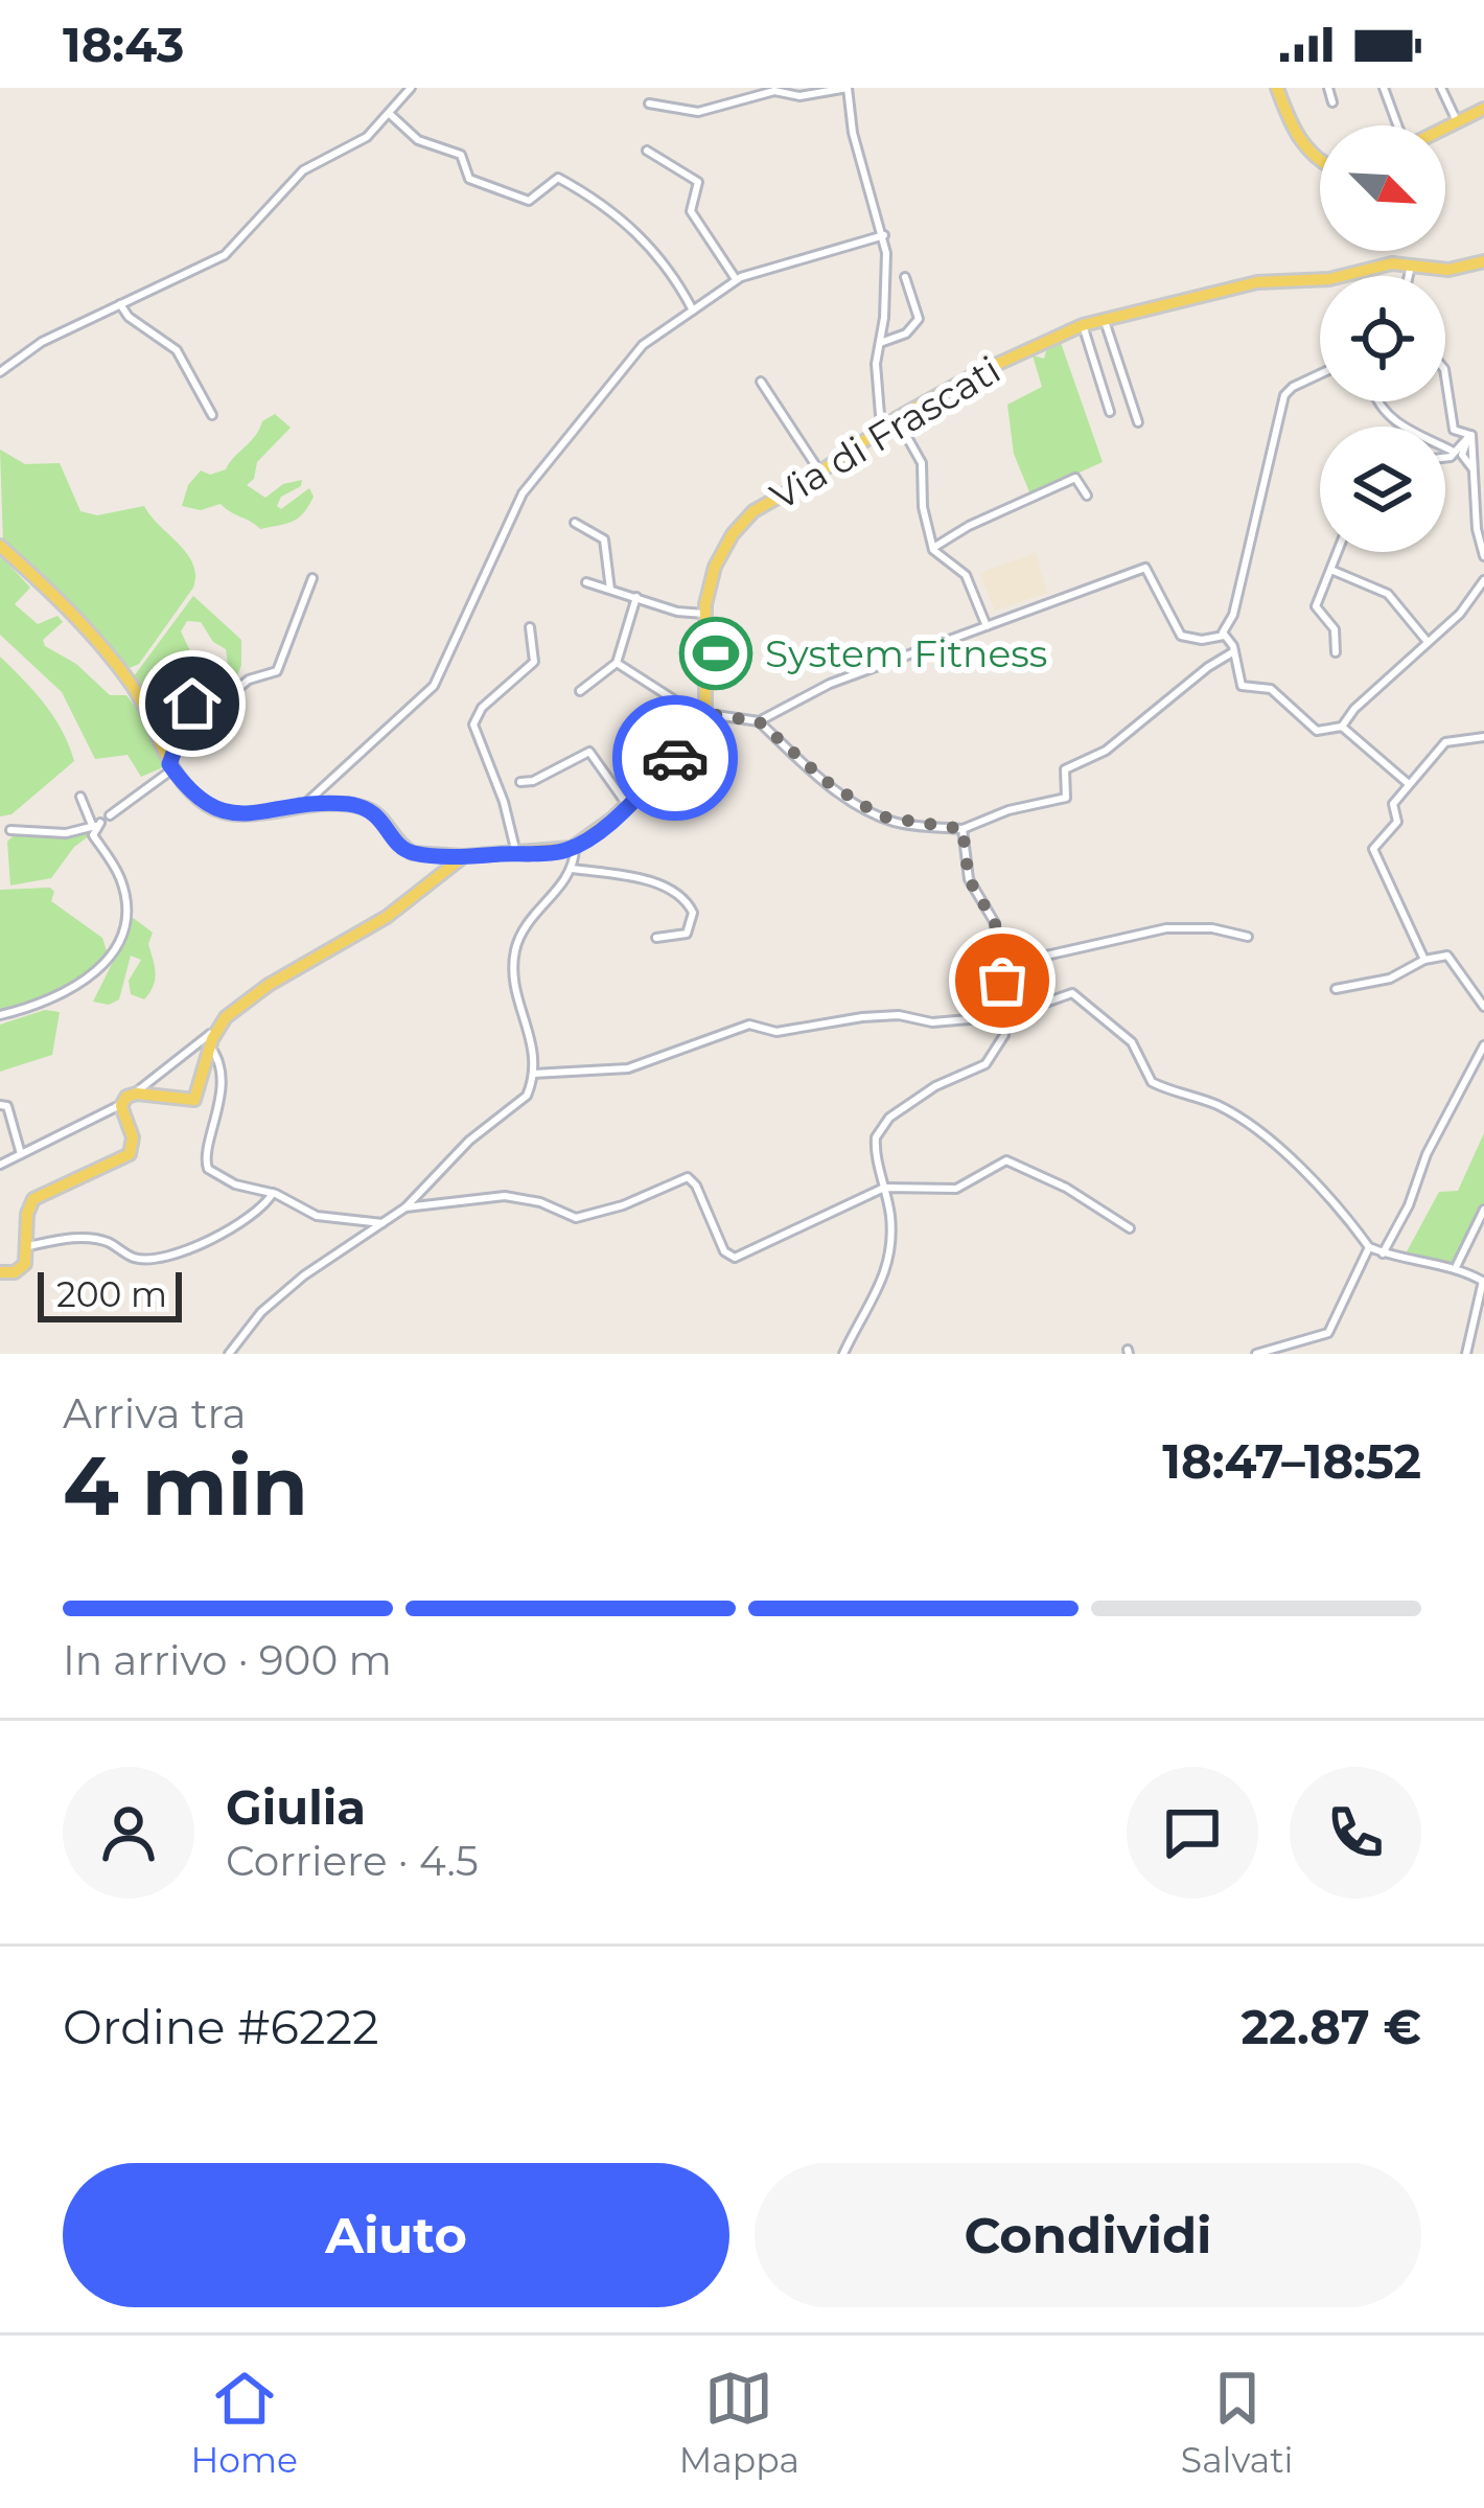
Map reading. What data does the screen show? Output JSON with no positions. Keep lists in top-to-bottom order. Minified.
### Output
{"streets":{"main road":["Via di Frascati"]},"places":{"sports":["System Fitness"]},"scale_bar":"200 m","north":"bottom right","page":{"status":"18:43","scale":"200 m","heading":["4 min","Arriva tra","18:47–18:52"],"panel":["Giulia","Corriere · 4.5","Ordine #6222","22.87 €"],"bar":"In arrivo · 900 m","buttons":["Aiuto","Condividi"],"tabs":["Home","Mappa","Salvati"]}}
